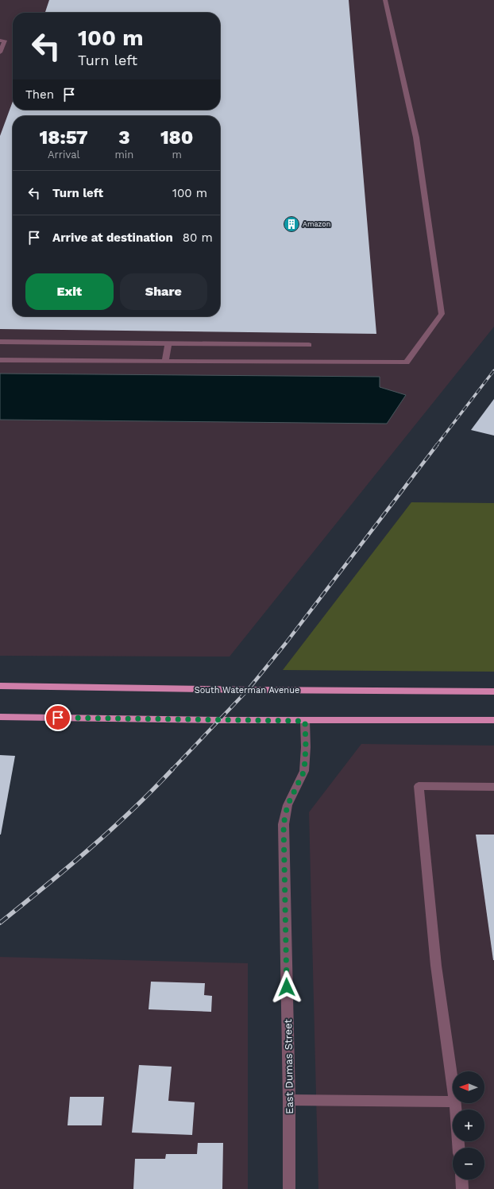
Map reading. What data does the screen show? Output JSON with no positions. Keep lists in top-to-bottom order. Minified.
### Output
{"streets":{"main road":["South Waterman Avenue"],"street":["East Dumas Street"]},"places":{"building":["Amazon"]},"north":"left","page":{"turn":["100 m","Turn left"],"then":"Then","eta":["18:57","Arrival","3","min","180","m"],"list":[{"name":"Turn left","value":"100 m"},{"name":"Arrive at destination","value":"80 m"}],"buttons":["Exit","Share"],"map_buttons":["+","−"]}}
